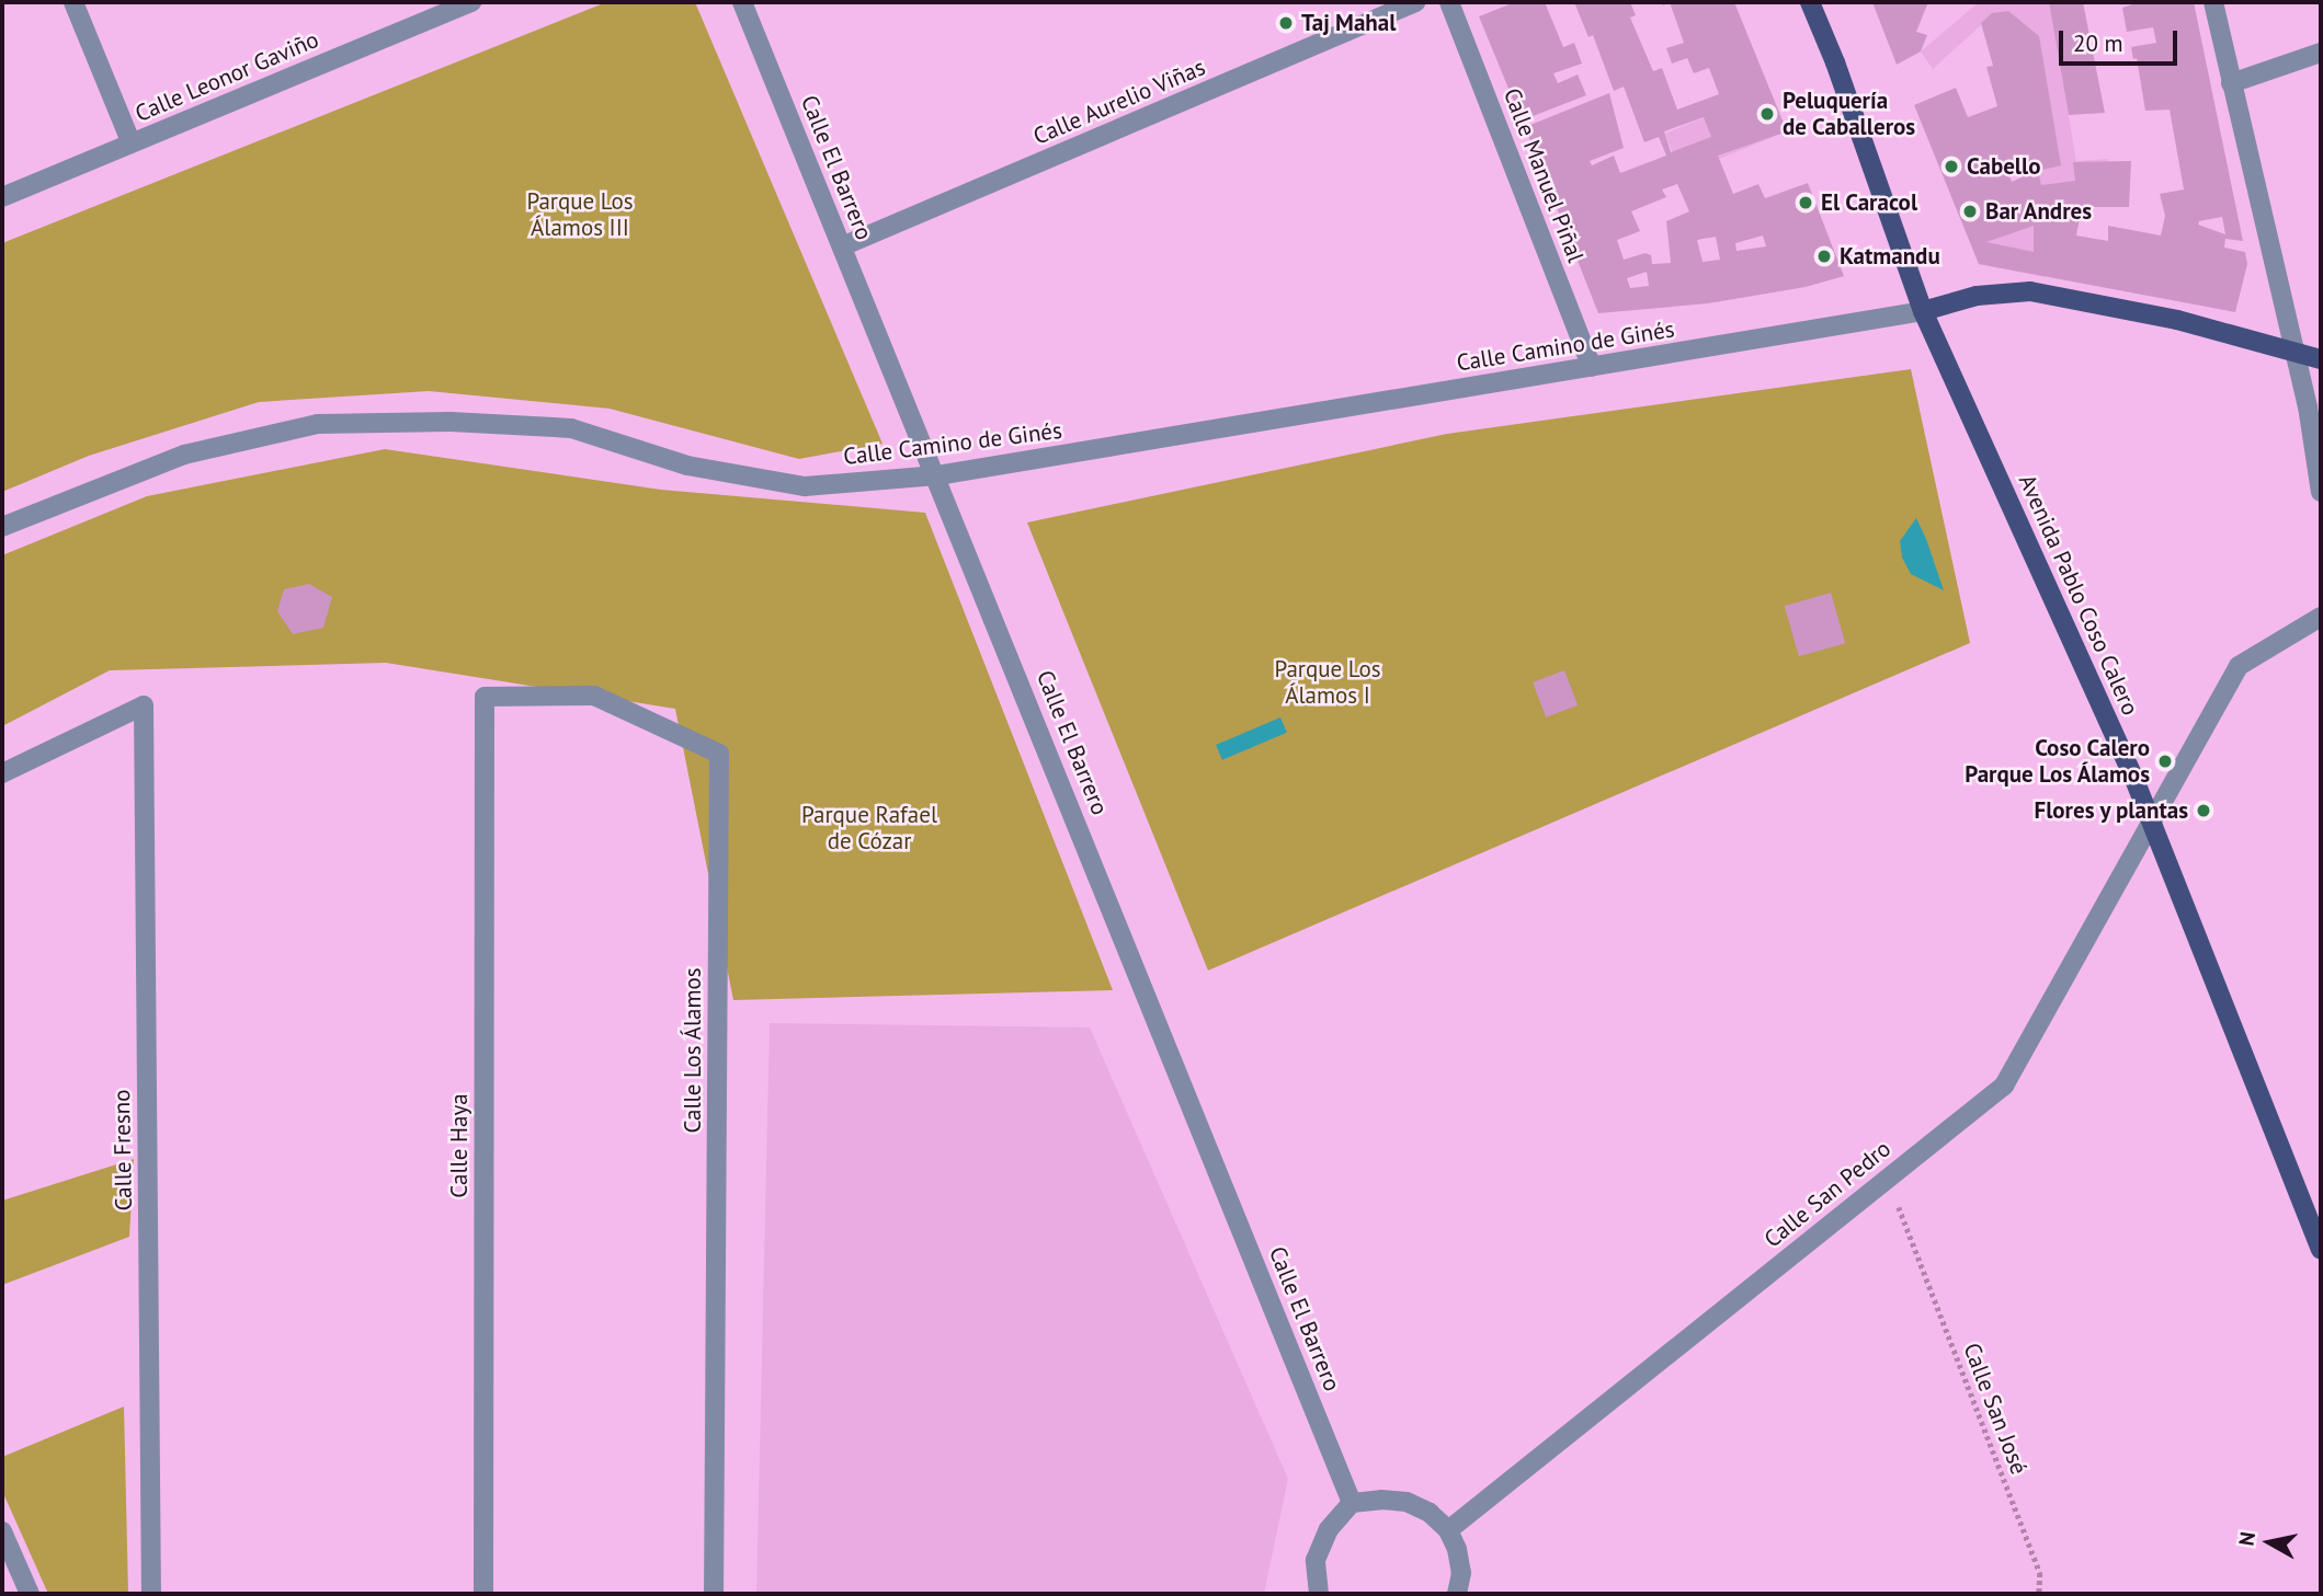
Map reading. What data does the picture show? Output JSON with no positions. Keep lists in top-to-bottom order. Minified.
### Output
{"streets":{"main road":["Avenida Pablo Coso Calero"],"street":["Calle Leonor Gaviño","Calle Aurelio Viñas","Calle El Barrero","Calle Manuel Piñal","Calle Camino de Ginés","Calle Los Álamos","Calle Haya","Calle Fresno","Calle San Pedro"],"path":["Calle San José"]},"crossings":[["Calle Aurelio Viñas","Calle El Barrero"],["Calle El Barrero","Calle Camino de Ginés"],["Calle Manuel Piñal","Calle Camino de Ginés"],["Calle Camino de Ginés","Avenida Pablo Coso Calero"],["Avenida Pablo Coso Calero","Calle San Pedro"],["Calle Los Álamos","Calle Haya"]],"parks":["Parque Los Álamos III","Parque Los Álamos I","Parque Rafael de Cózar"],"places":["Taj Mahal","Peluquería de Caballeros","Cabello","El Caracol","Bar Andres","Katmandu","Coso Calero Parque Los Álamos","Flores y plantas"],"scale_bar":"20 m","north":"left"}
